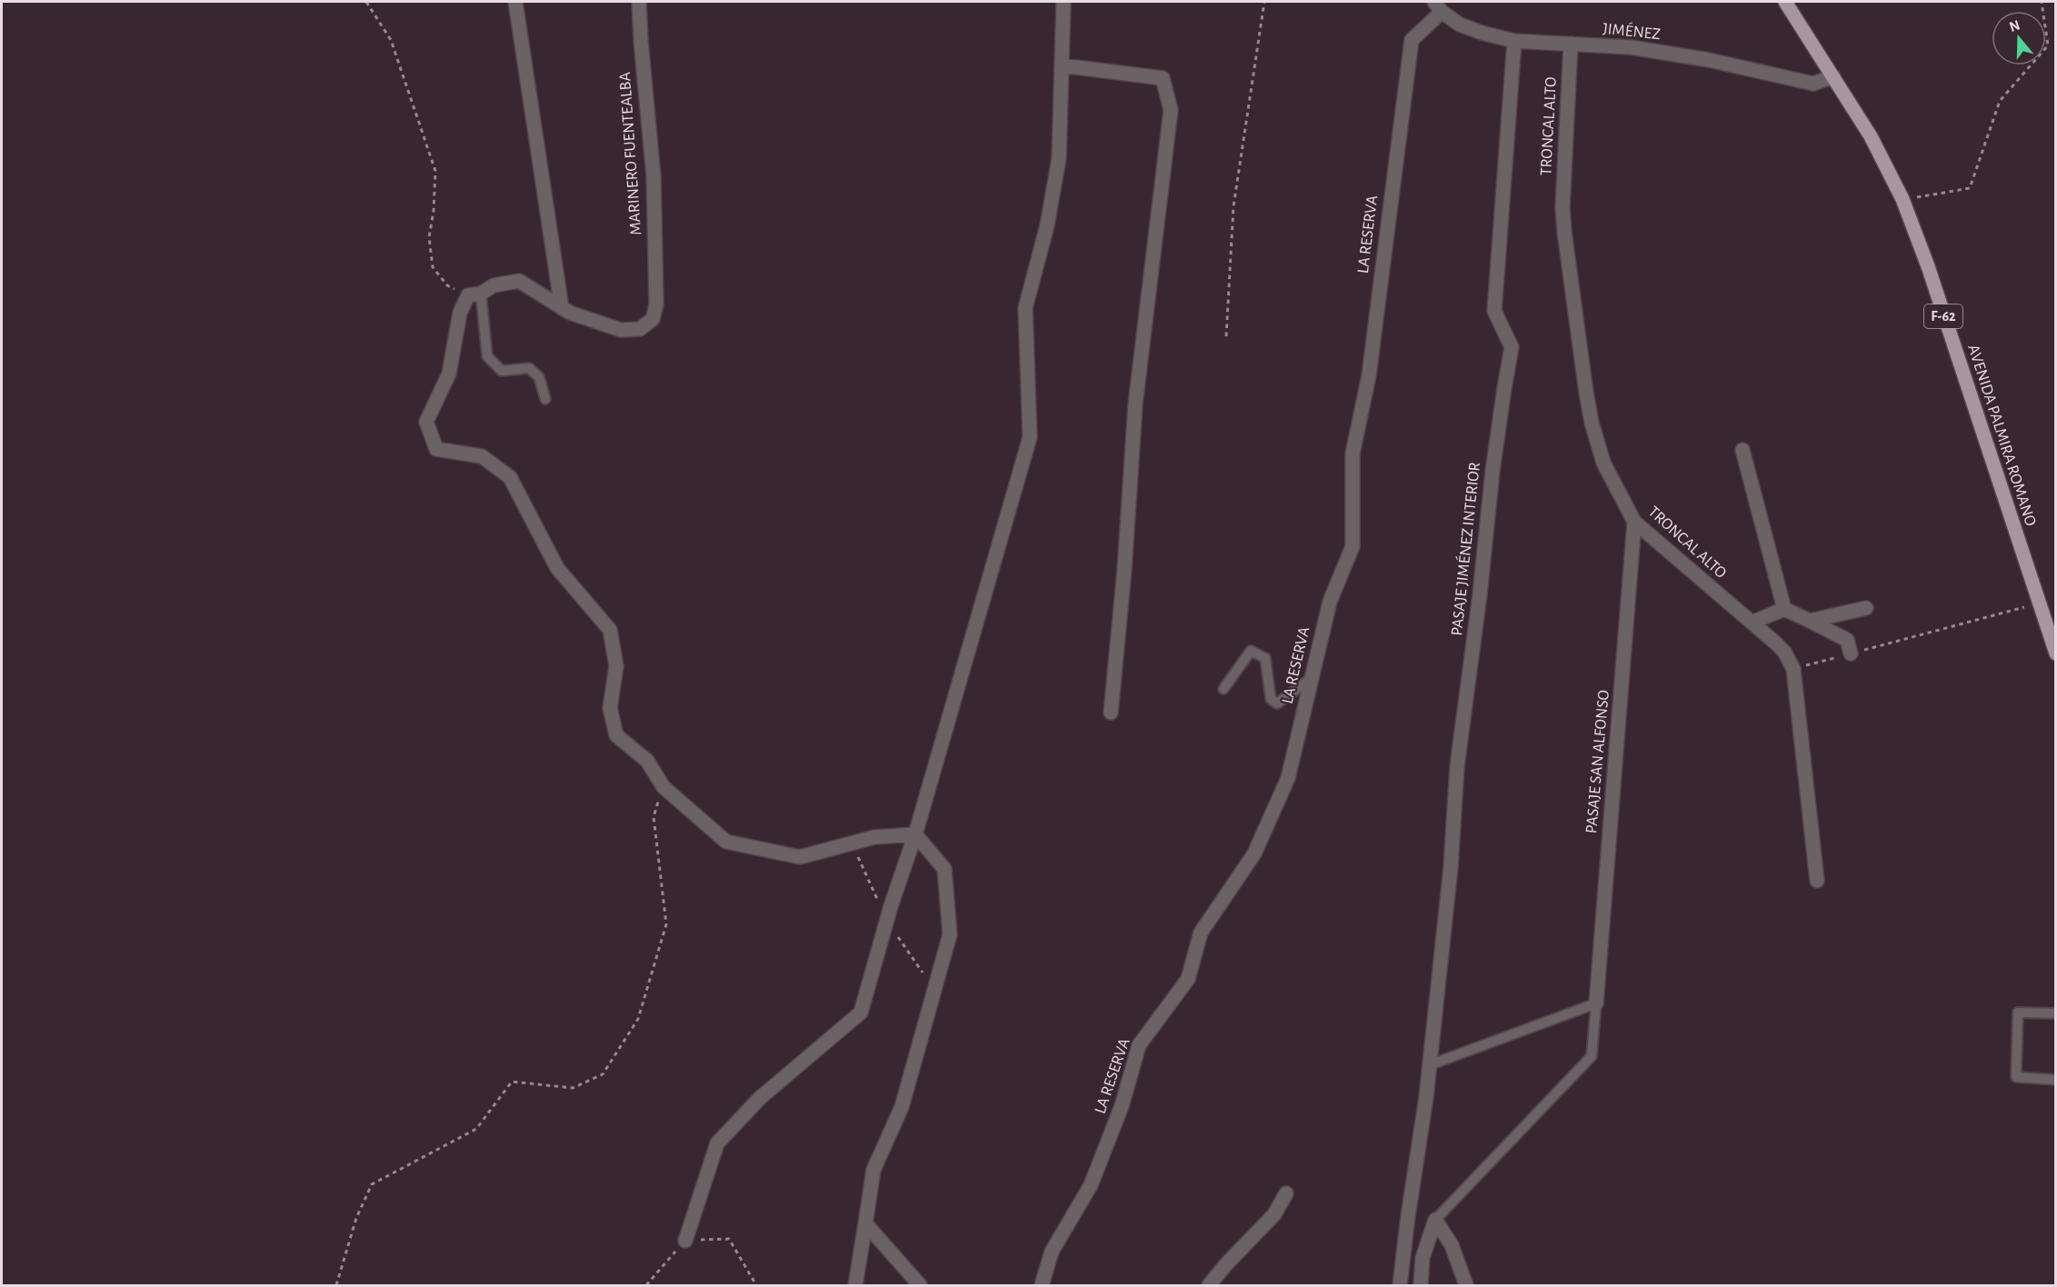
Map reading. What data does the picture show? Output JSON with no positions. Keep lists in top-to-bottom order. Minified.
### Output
{"streets":{"main road":["F-62","AVENIDA PALMIRA ROMANO"],"street":["JIMÉNEZ","TRONCAL ALTO","MARINERO FUENTEALBA","LA RESERVA","PASAJE JIMÉNEZ INTERIOR","PASAJE SAN ALFONSO"]},"crossings":[["JIMÉNEZ","TRONCAL ALTO"],["JIMÉNEZ","LA RESERVA"],["JIMÉNEZ","AVENIDA PALMIRA ROMANO"],["JIMÉNEZ","PASAJE JIMÉNEZ INTERIOR"],["TRONCAL ALTO","PASAJE SAN ALFONSO"]],"north":"top"}
